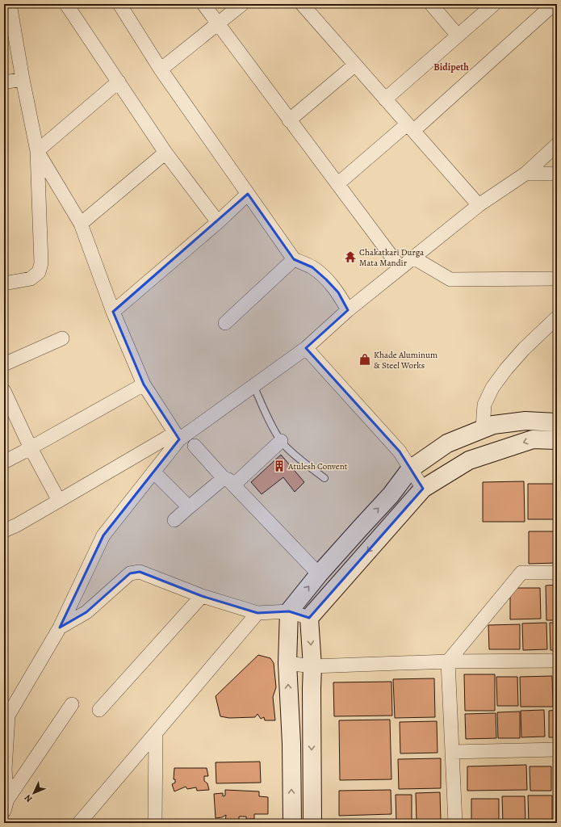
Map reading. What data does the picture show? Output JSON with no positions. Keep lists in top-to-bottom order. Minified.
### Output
{"districts":["Bidipeth"],"places":{"temple":["Chakatkari Durga Mata Mandir"],"shop":["Khade Aluminum & Steel Works"],"building":["Atulesh Convent"]},"north":"bottom left"}
